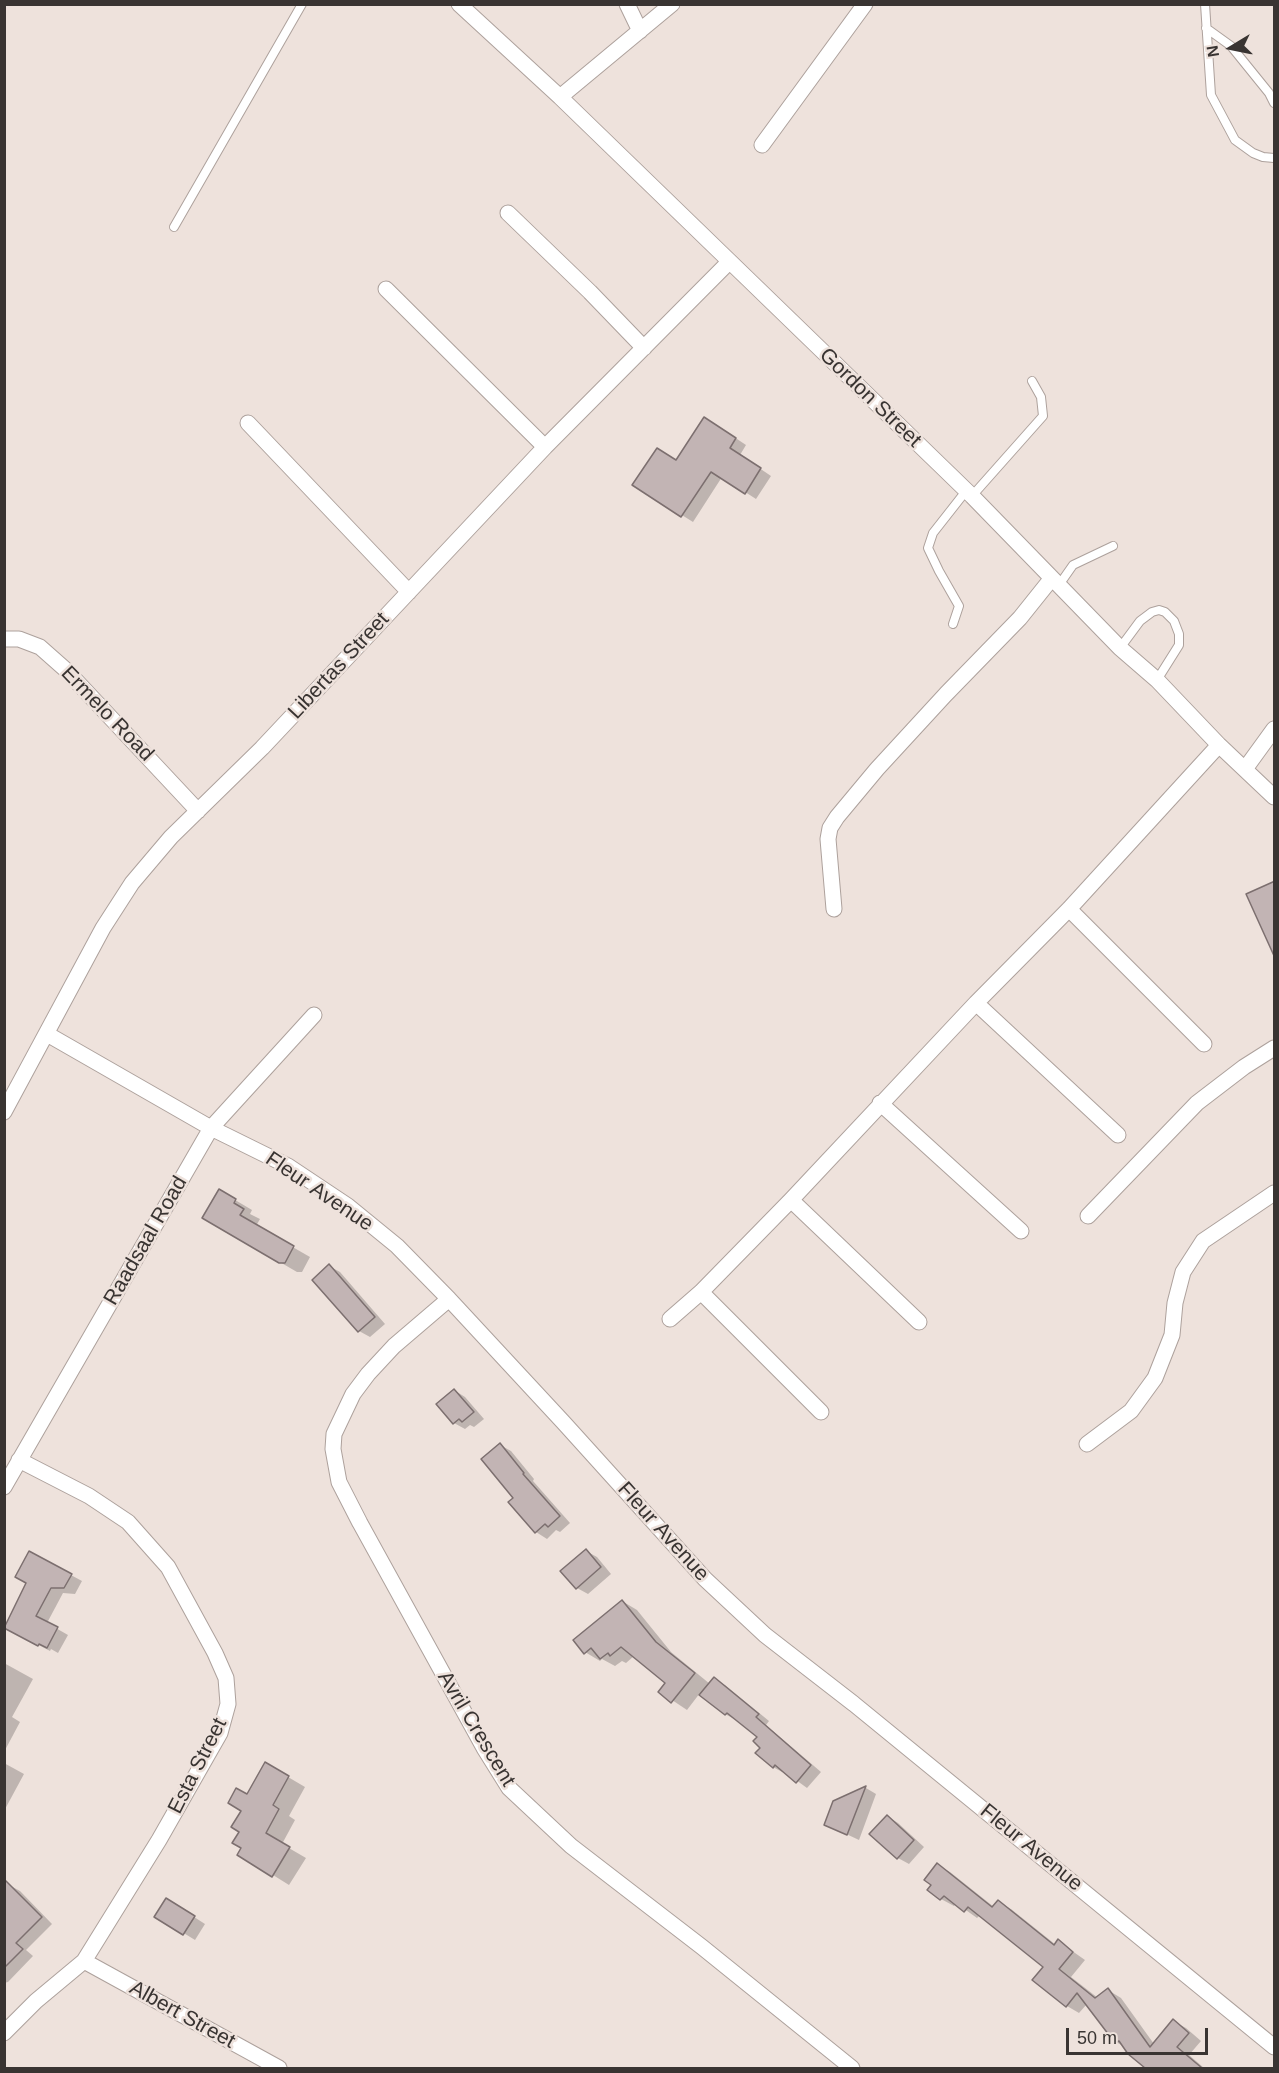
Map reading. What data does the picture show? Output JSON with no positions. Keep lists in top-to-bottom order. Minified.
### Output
{"streets":{"street":["Gordon Street","Libertas Street","Ermelo Road","Fleur Avenue","Raadsaal Road","Avril Crescent","Esta Street","Albert Street"]},"crossings":[["Gordon Street","Libertas Street"],["Libertas Street","Ermelo Road"],["Libertas Street","Fleur Avenue"],["Fleur Avenue","Raadsaal Road"],["Fleur Avenue","Avril Crescent"],["Raadsaal Road","Esta Street"],["Esta Street","Albert Street"]],"scale_bar":"50 m","north":"left"}
